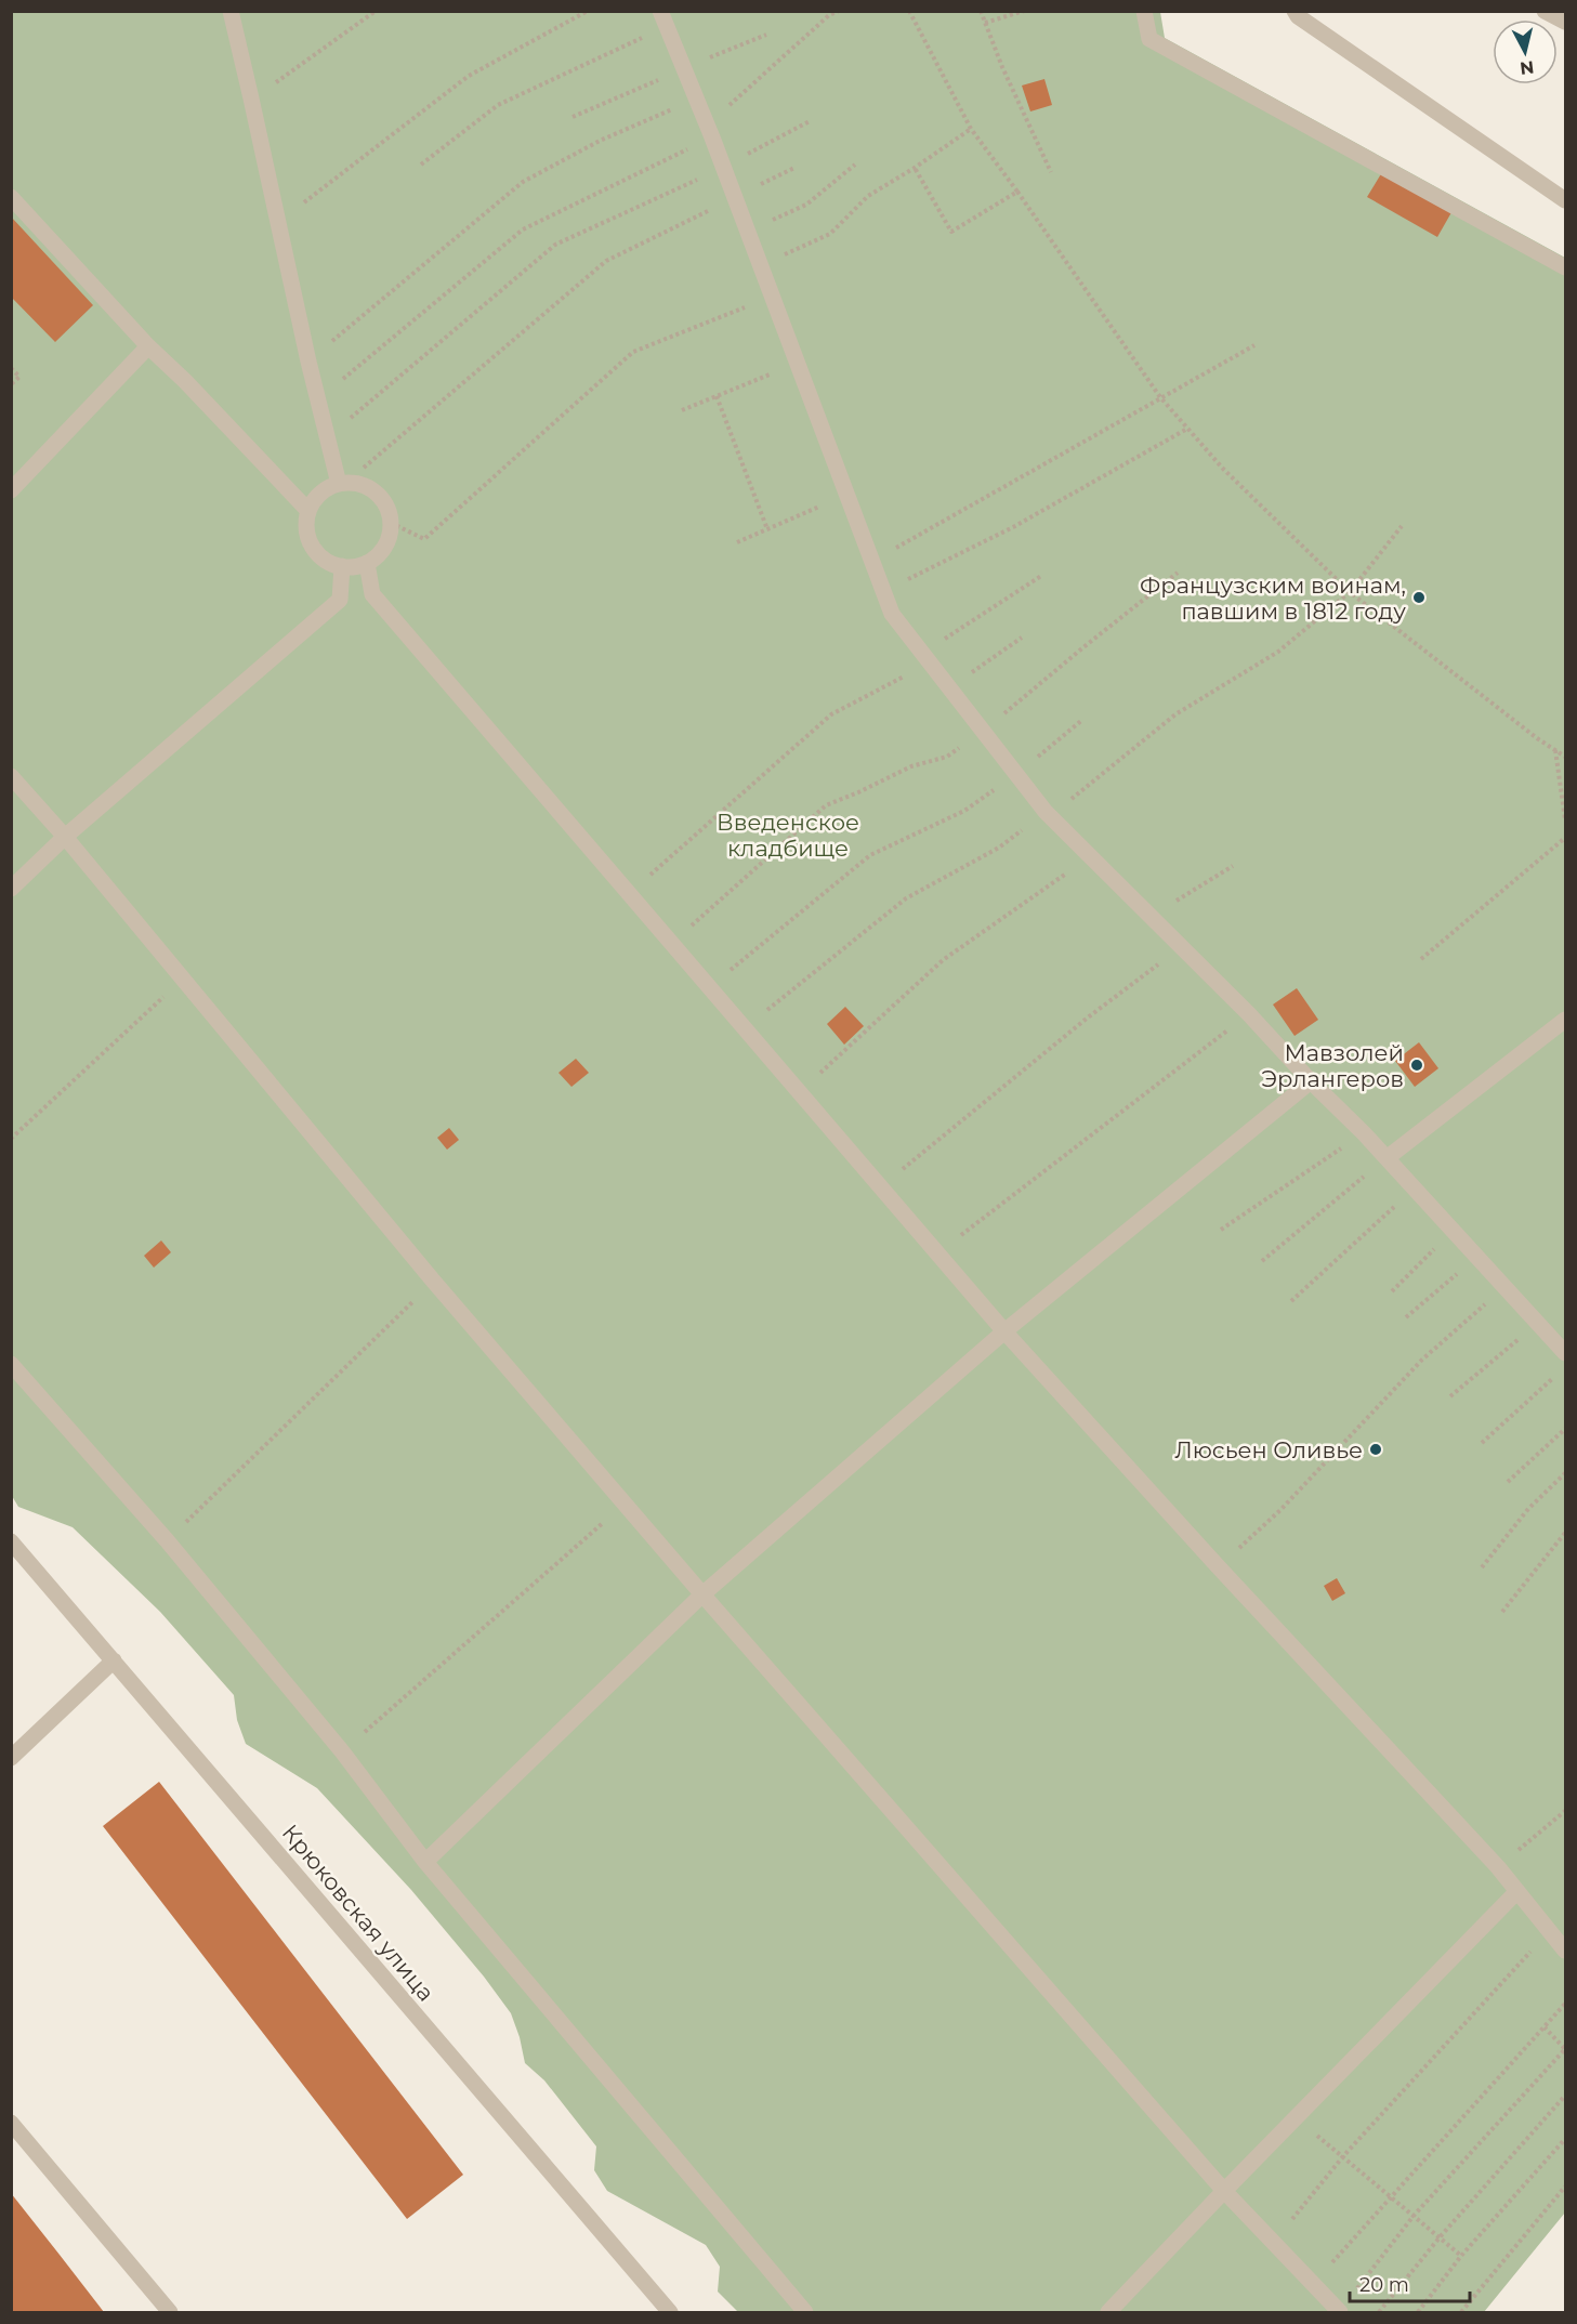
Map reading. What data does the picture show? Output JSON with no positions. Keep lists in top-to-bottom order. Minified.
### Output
{"streets":{"street":["Крюковская улица"]},"parks":["Введенское кладбище"],"places":["Французским воинам, павшим в 1812 году","Мавзолей Эрлангеров","Люсьен Оливье"],"scale_bar":"20 m","north":"bottom"}
